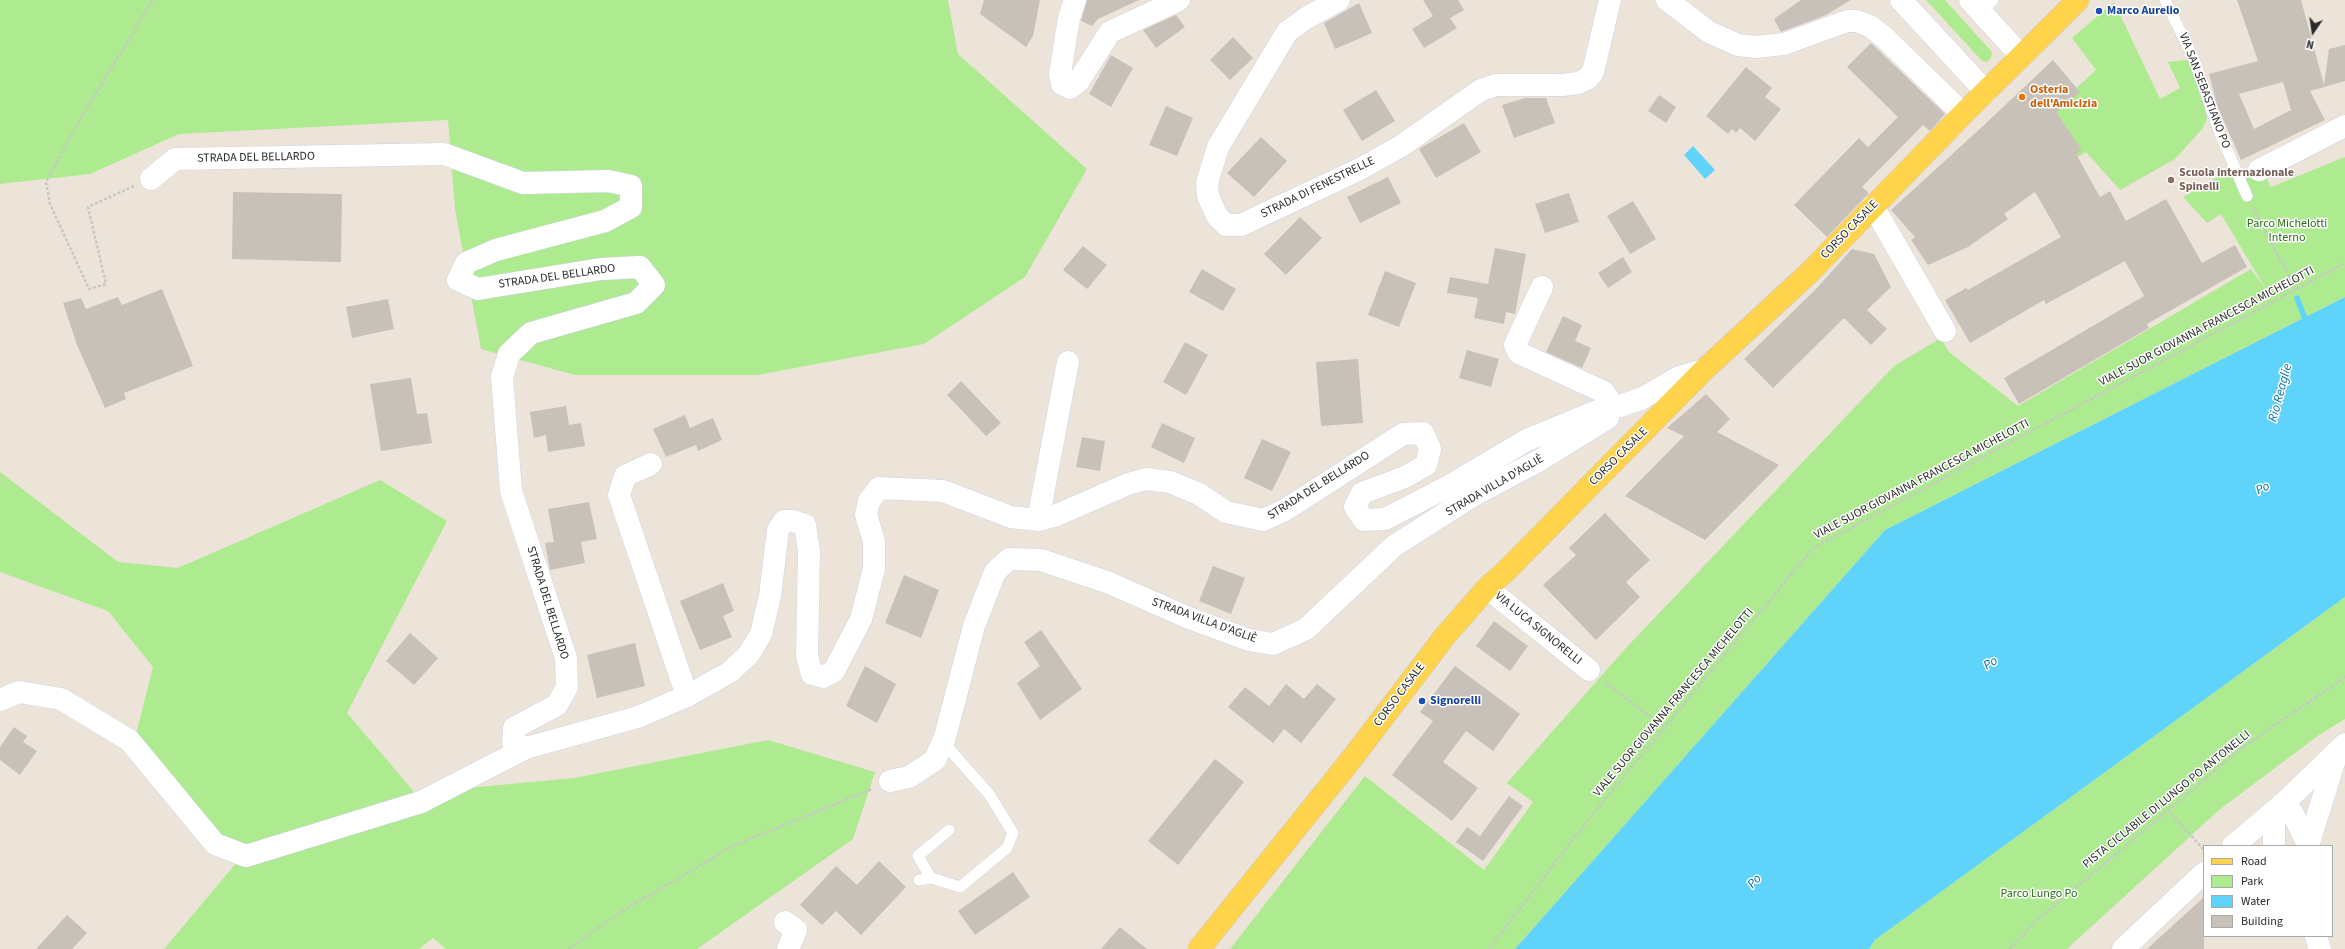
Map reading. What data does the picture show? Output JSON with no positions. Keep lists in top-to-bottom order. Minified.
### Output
{"streets":{"main road":["CORSO CASALE"],"street":["STRADA DEL BELLARDO","STRADA DI FENESTRELLE","STRADA VILLA D'AGLIÈ","VIA LUCA SIGNORELLI"],"lane":["VIA SAN SEBASTIANO PO"],"path":["VIALE SUOR GIOVANNA FRANCESCA MICHELOTTI","PISTA CICLABILE DI LUNGO PO ANTONELLI"]},"crossings":[["STRADA DEL BELLARDO","CORSO CASALE"],["STRADA DEL BELLARDO","STRADA VILLA D'AGLIÈ"],["CORSO CASALE","VIA LUCA SIGNORELLI"]],"water":["Rio Reaglie","Po"],"parks":["Parco Michelotti Interno","Parco Lungo Po"],"places":["Marco Aurelio","Osteria dell'Amicizia","Scuola internazionale Spinelli","Signorelli"],"legend":["Road","Park","Water","Building"],"north":"bottom"}
